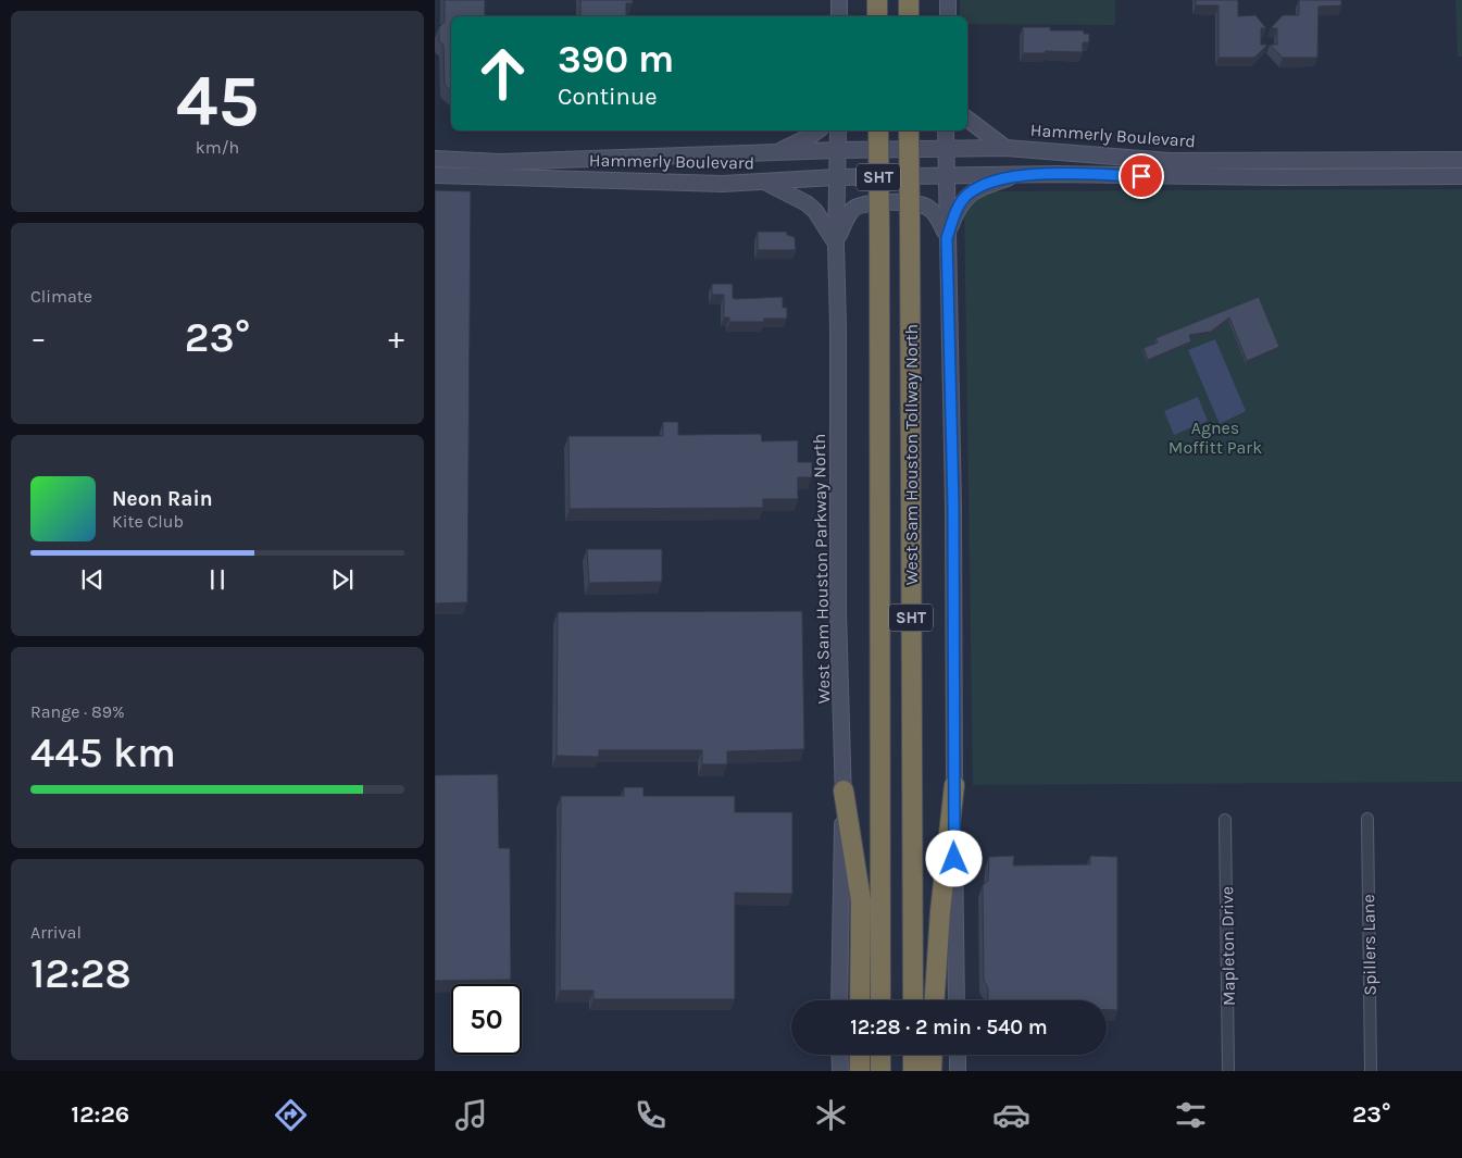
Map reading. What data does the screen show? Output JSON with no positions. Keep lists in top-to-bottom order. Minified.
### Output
{"streets":{"highway":["SHT","West Sam Houston Tollway North"],"main road":["Hammerly Boulevard","West Sam Houston Parkway North"],"street":["Spillers Lane","Mapleton Drive"]},"crossings":[["Hammerly Boulevard","West Sam Houston Parkway North"]],"parks":["Agnes Moffitt Park"],"page":{"tile":[["45","km/h"],"Climate",["Range · 89%","445 km"],["Arrival","12:28"]],"turn":["390 m","Continue"],"heat":["−","23°","+"],"song":["Neon Rain","Kite Club"],"limit":"50","trip":"12:28 · 2 min · 540 m","tabs":["12:26","23°"]}}
